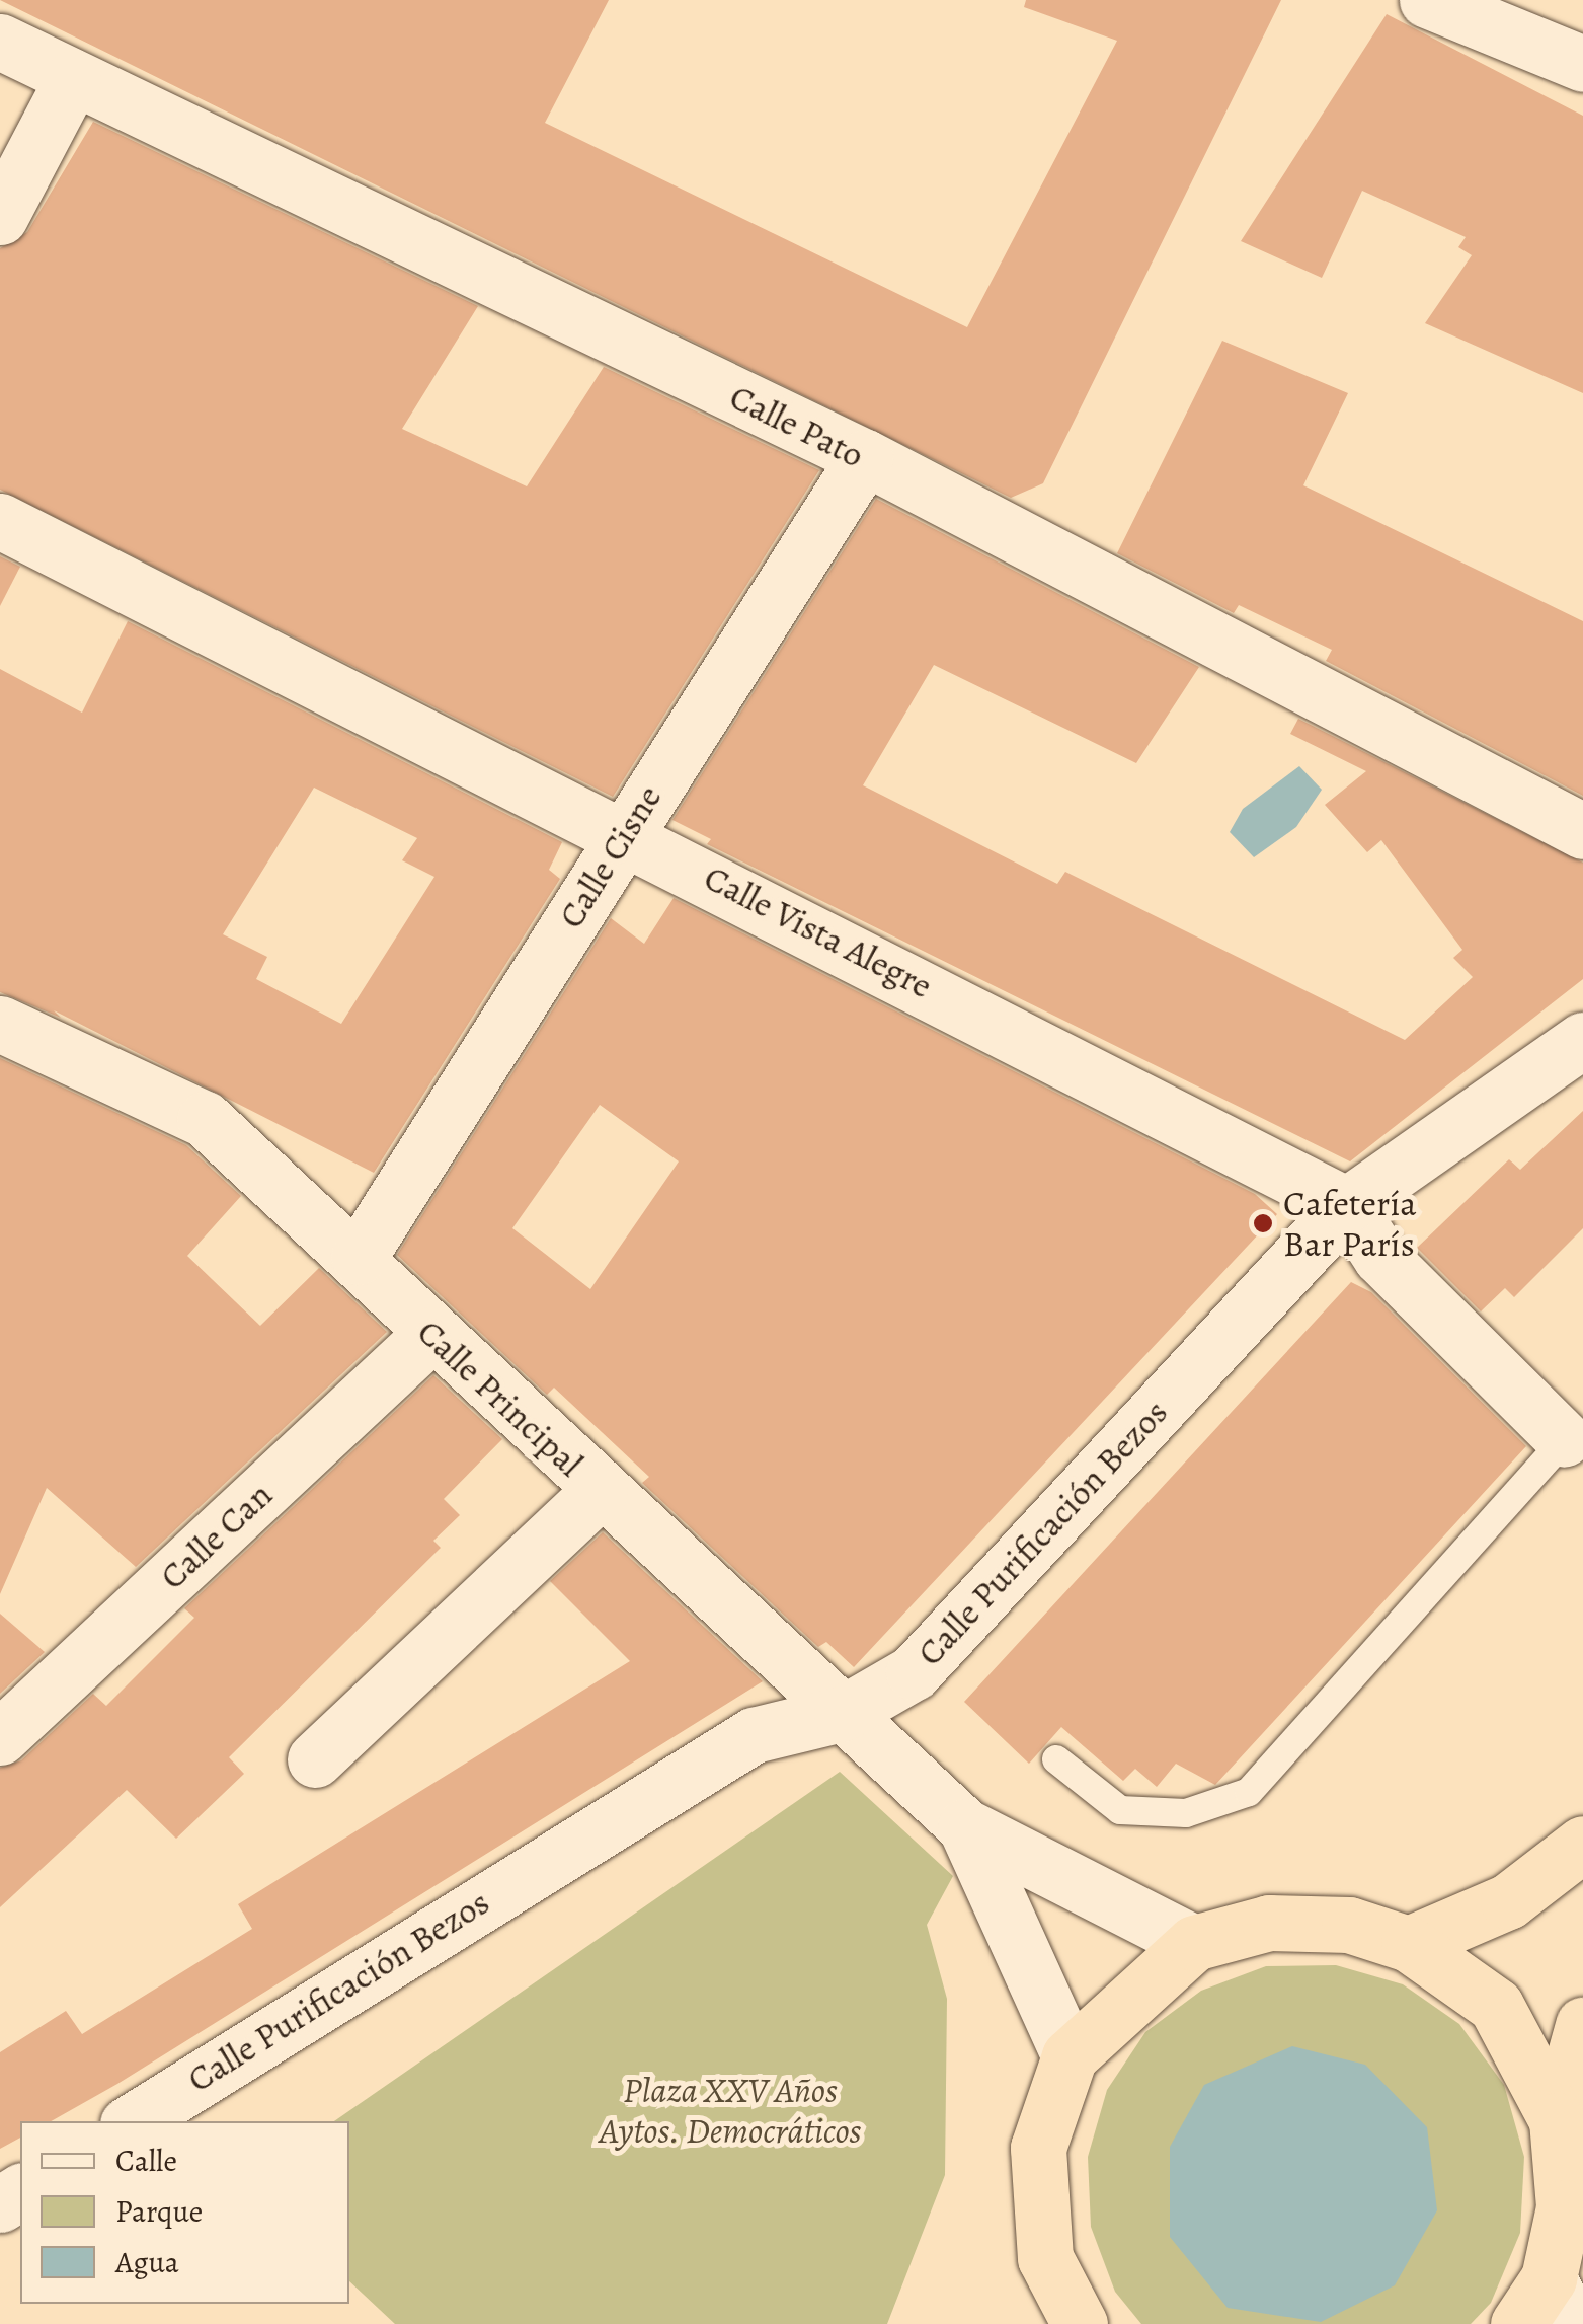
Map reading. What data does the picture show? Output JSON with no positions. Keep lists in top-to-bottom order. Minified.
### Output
{"streets":{"street":["Calle Pato","Calle Cisne","Calle Vista Alegre","Calle Principal","Calle Purificación Bezos","Calle Can"]},"crossings":[["Calle Pato","Calle Cisne"],["Calle Cisne","Calle Vista Alegre"],["Calle Cisne","Calle Principal"],["Calle Vista Alegre","Calle Purificación Bezos"],["Calle Principal","Calle Purificación Bezos"],["Calle Principal","Calle Can"]],"parks":["Plaza XXV Años Aytos. Democráticos"],"places":["Cafetería Bar París"],"legend":["Calle","Parque","Agua"]}
